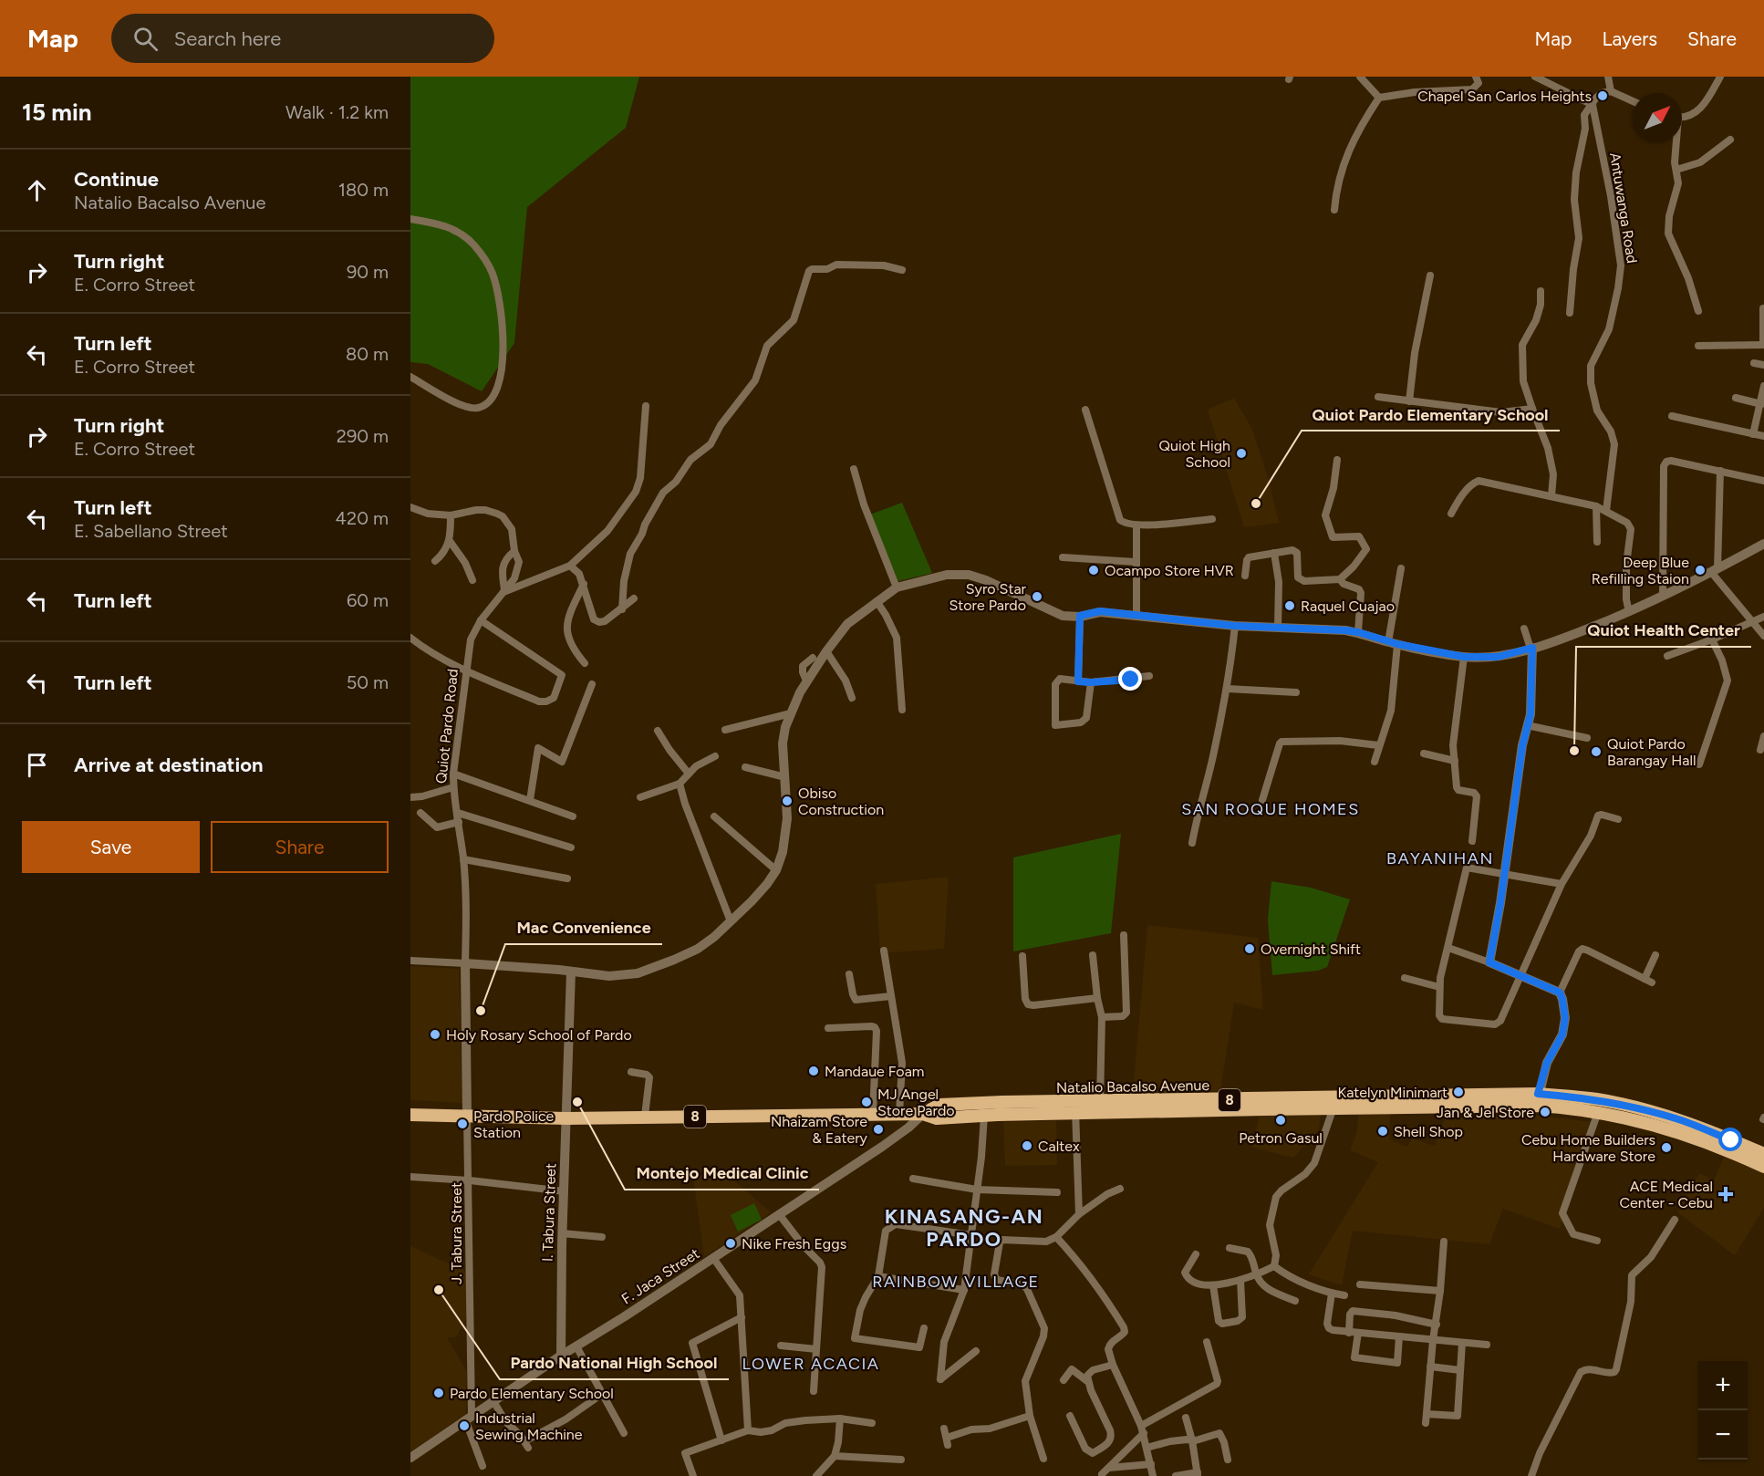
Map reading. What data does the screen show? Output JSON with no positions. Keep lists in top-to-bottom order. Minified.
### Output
{"streets":{"main road":["Natalio Bacalso Avenue","8"],"street":["Antuwanga Road","Quiot Pardo Road","I. Tabura Street","J. Tabura Street","F. Jaca Street"]},"crossings":[["Quiot Pardo Road","Natalio Bacalso Avenue"],["Quiot Pardo Road","J. Tabura Street"],["Natalio Bacalso Avenue","I. Tabura Street"],["Natalio Bacalso Avenue","J. Tabura Street"],["Natalio Bacalso Avenue","F. Jaca Street"],["I. Tabura Street","F. Jaca Street"],["J. Tabura Street","F. Jaca Street"]],"districts":["SAN ROQUE HOMES","BAYANIHAN","KINASANG-AN PARDO","RAINBOW VILLAGE","LOWER ACACIA"],"places":{"other":["Chapel San Carlos Heights","Quiot High School","Quiot Pardo Elementary School","Ocampo Store HVR","Deep Blue Refilling Staion","Syro Star Store Pardo","Raquel Cuajao","Quiot Health Center","Quiot Pardo Barangay Hall","Obiso Construction","Overnight Shift","Mac Convenience","Holy Rosary School of Pardo","Mandaue Foam","Katelyn Minimart","Montejo Medical Clinic","MJ Angel Store Pardo","Jan & Jel Store","Petron Gasul","Pardo Police Station","Nhaizam Store & Eatery","Shell Shop","Caltex","Cebu Home Builders Hardware Store","Nike Fresh Eggs","Pardo National High School","Pardo Elementary School","Industrial Sewing Machine"],"health":["ACE Medical Center - Cebu"]},"north":"top right","page":{"header":"Map","search":"Search here","nav":["Map","Layers","Share"],"heading":["15 min","Walk · 1.2 km"],"list":[["Continue","Natalio Bacalso Avenue","180 m"],["Turn right","E. Corro Street","90 m"],["Turn left","E. Corro Street","80 m"],["Turn right","E. Corro Street","290 m"],["Turn left","E. Sabellano Street","420 m"],["Turn left","60 m"],["Turn left","50 m"],"Arrive at destination"],"buttons":["Save","Share"],"map_buttons":["+","−"]}}
